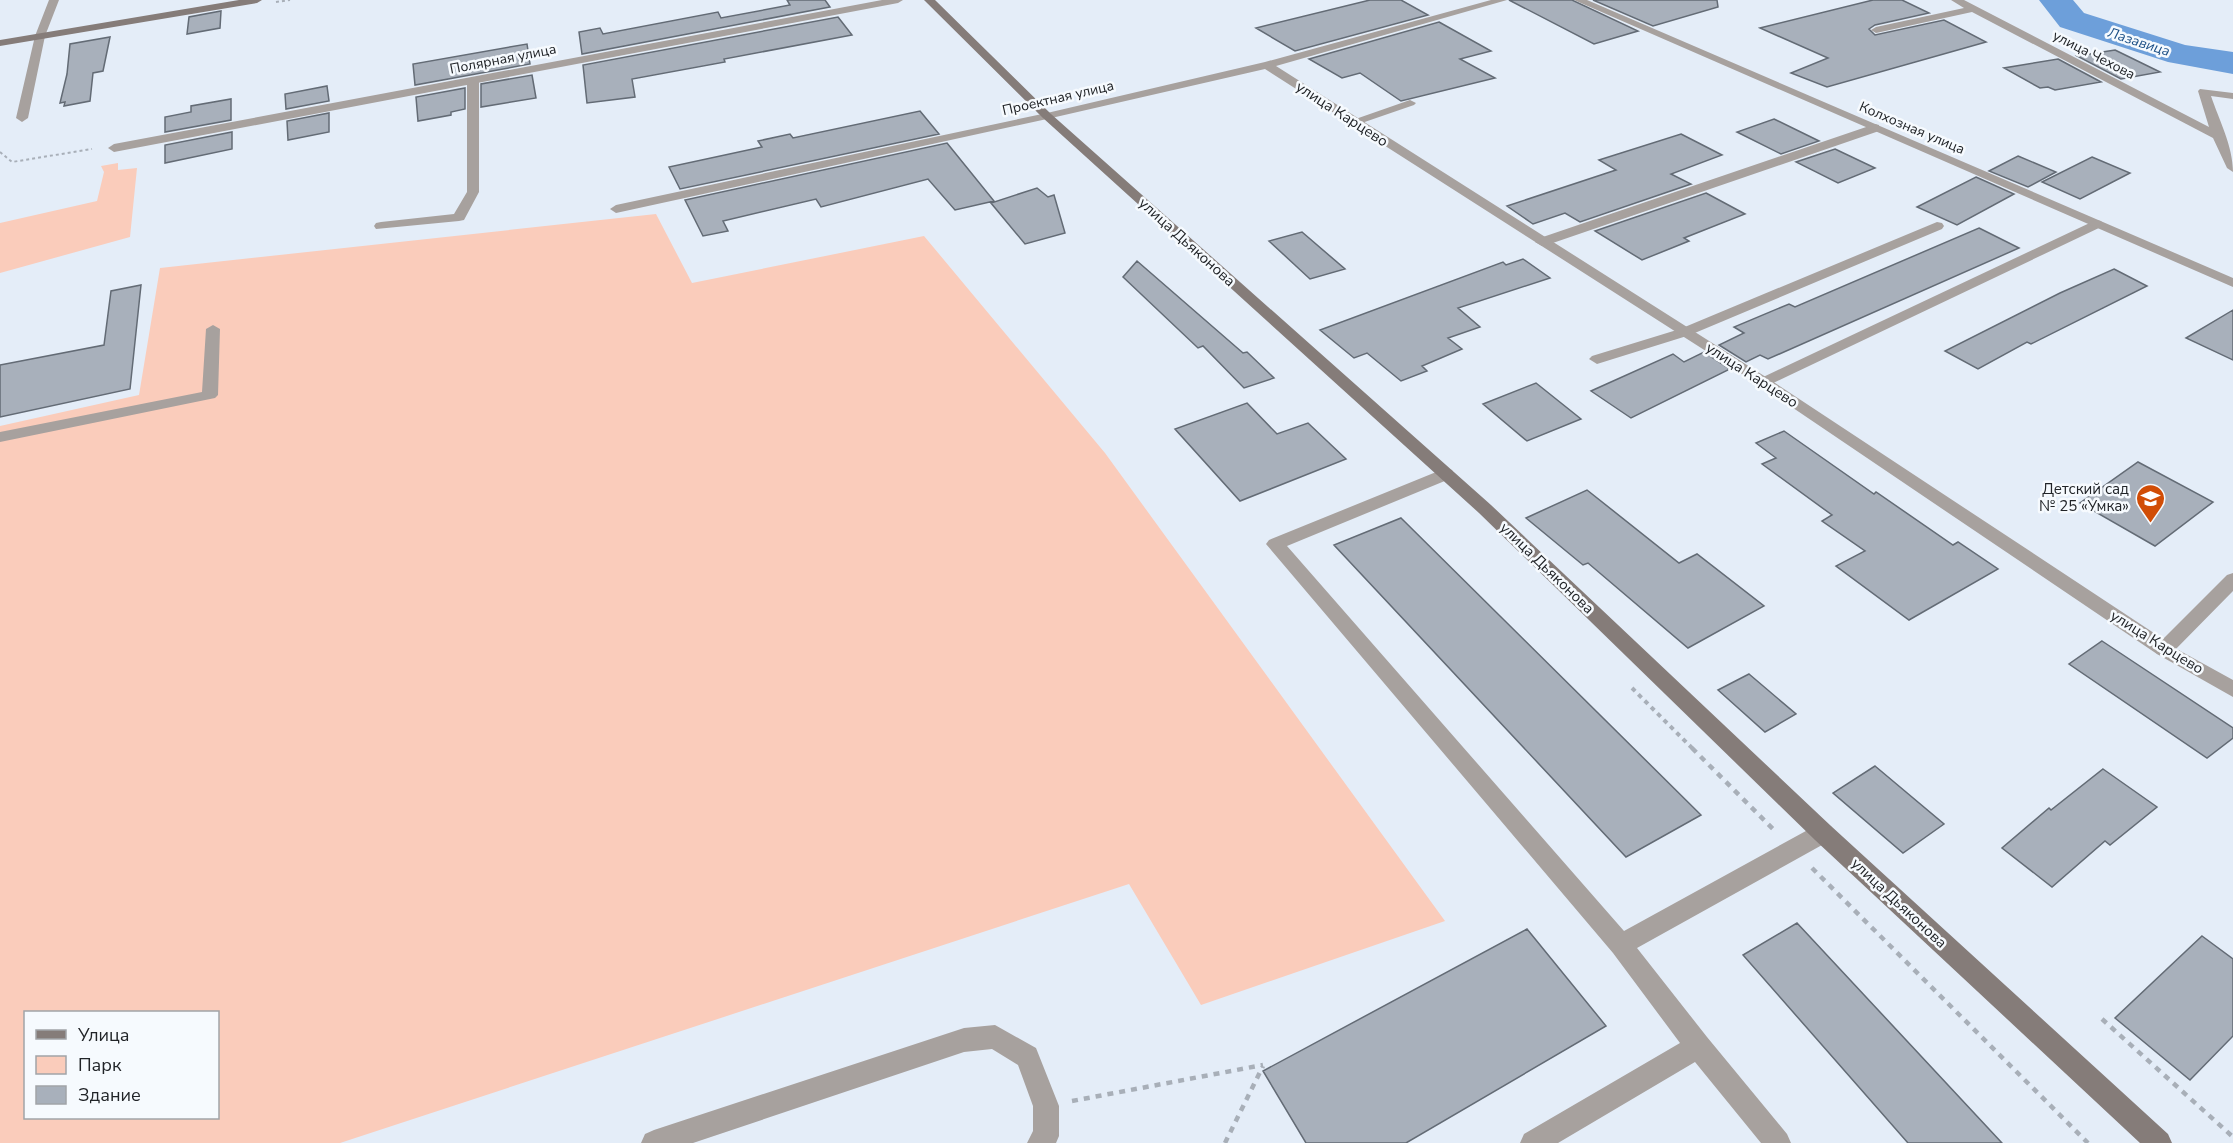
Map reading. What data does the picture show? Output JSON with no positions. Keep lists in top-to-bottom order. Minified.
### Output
{"streets":{"main road":["улица Дьяконова"],"street":["улица Чехова","Полярная улица","Проектная улица","улица Карцево","Колхозная улица"]},"crossings":[["Проектная улица","улица Карцево"],["Проектная улица","улица Дьяконова"]],"water":["Лазавица"],"places":{"school or university":["Детский сад № 25 «Умка»"]},"legend":["Улица","Парк","Здание"]}
